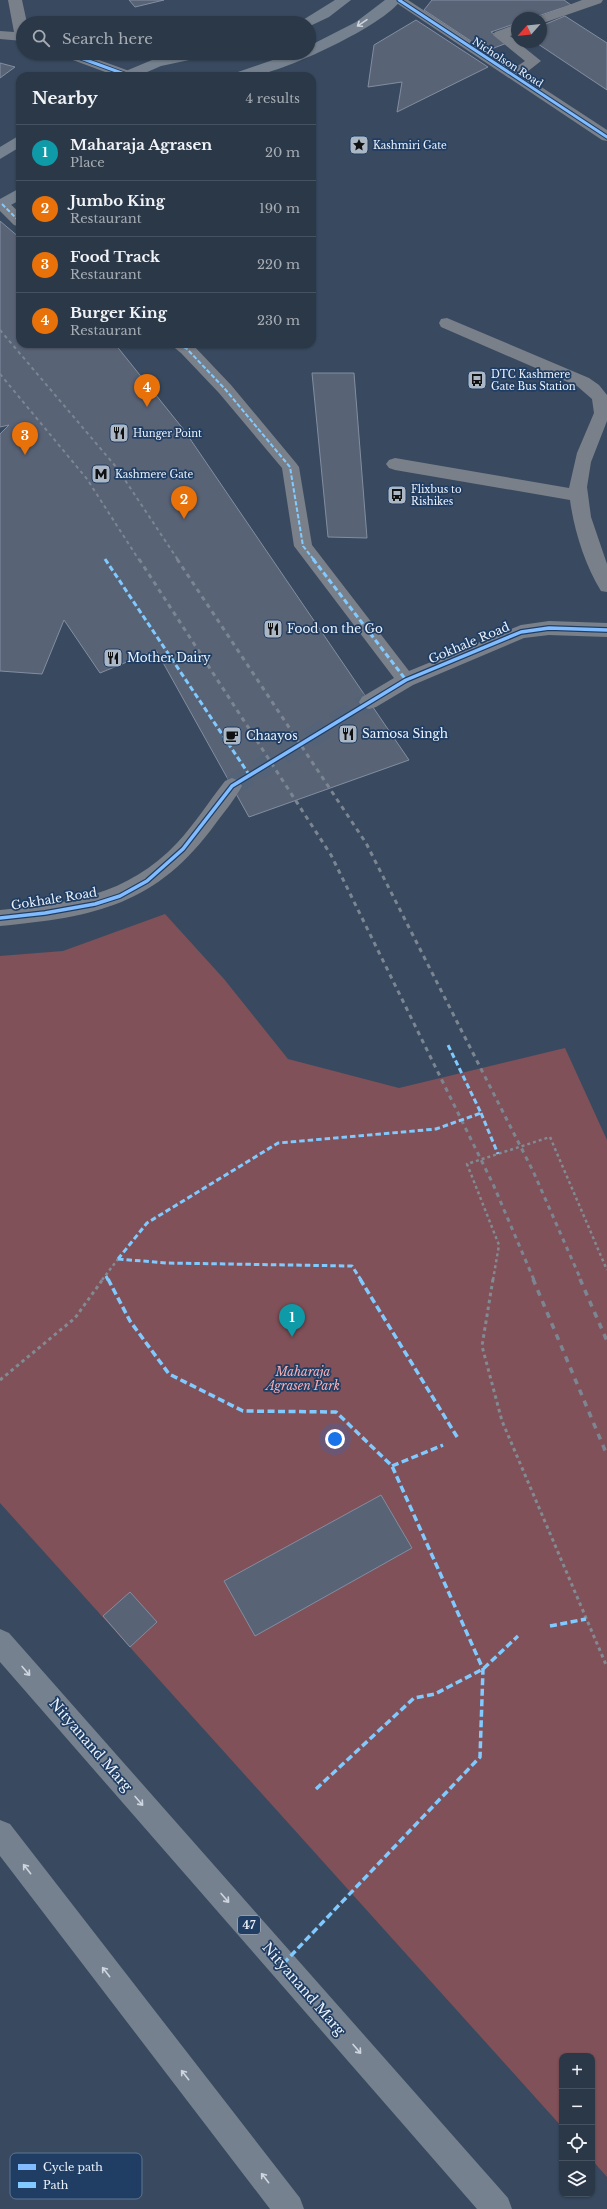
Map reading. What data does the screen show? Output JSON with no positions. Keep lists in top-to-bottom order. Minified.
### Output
{"streets":{"main road":["Nityanand Marg","47"],"street":["Nicholson Road","Gokhale Road"]},"parks":["Maharaja Agrasen Park"],"places":{"place":["Kashmiri Gate"],"bus stop":["DTC Kashmere Gate Bus Station","Flixbus to Rishikes"],"restaurant":["Hunger Point","Food on the Go","Mother Dairy","Samosa Singh"],"metro station":["Kashmere Gate"],"cafe":["Chaayos"]},"legend":["Cycle path","Path"],"north":"bottom left","page":{"search":"Search here","heading":["Nearby","4 results"],"list":[{"mark":"1","name":"Maharaja Agrasen","note":"Place","value":"20 m"},{"mark":"2","name":"Jumbo King","note":"Restaurant","value":"190 m"},{"mark":"3","name":"Food Track","note":"Restaurant","value":"220 m"},{"mark":"4","name":"Burger King","note":"Restaurant","value":"230 m"}],"pins":["4","3","2","1"],"map_buttons":["+","−"]}}
